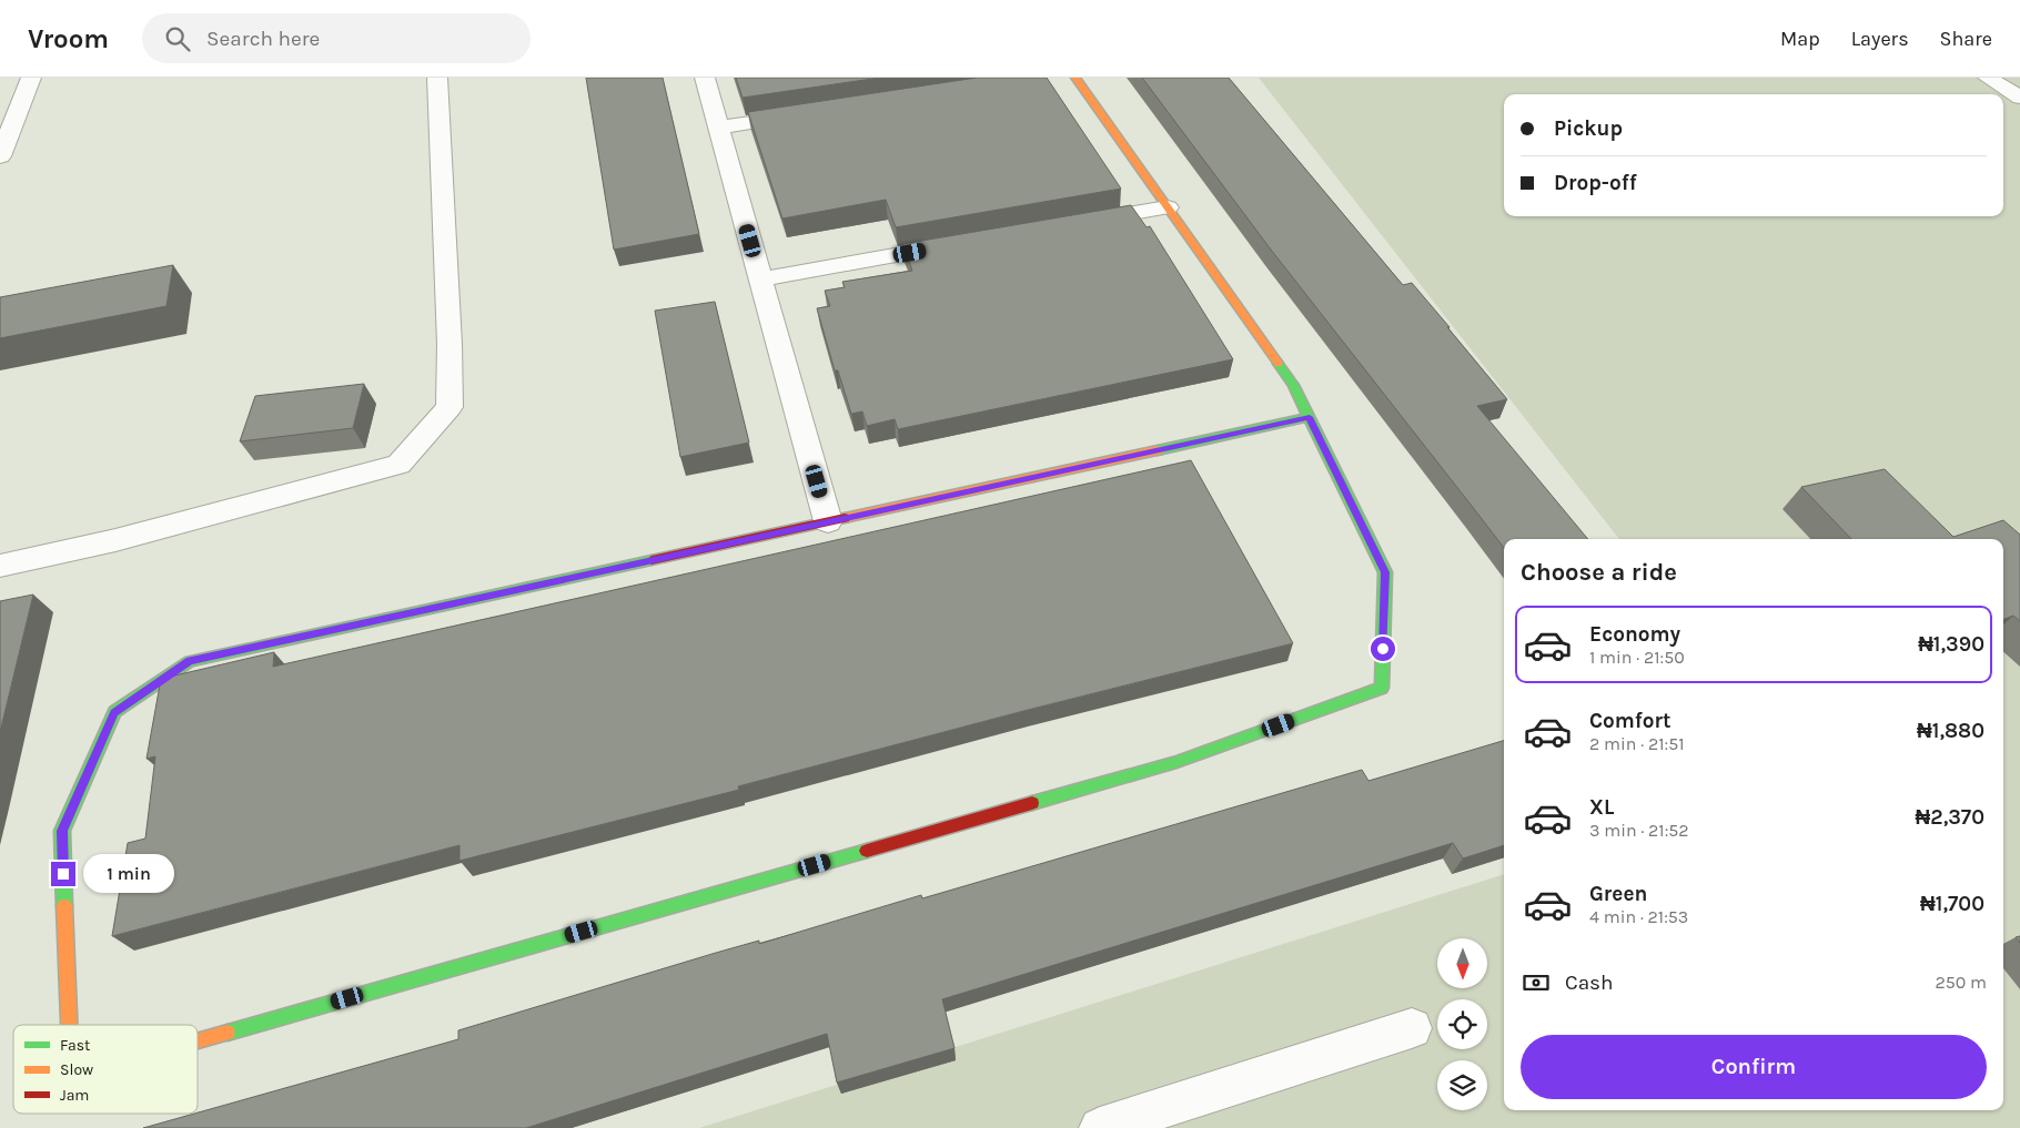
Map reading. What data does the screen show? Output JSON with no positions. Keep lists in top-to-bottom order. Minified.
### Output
{"legend":["Fast","Slow","Jam"],"north":"bottom","page":{"header":"Vroom","search":"Search here","nav":["Map","Layers","Share"],"banner":["Pickup","Drop-off"],"heading":"Choose a ride","list":[{"name":"Economy","note":"1 min · 21:50","value":"₦1,390"},{"name":"Comfort","note":"2 min · 21:51","value":"₦1,880"},{"name":"XL","note":"3 min · 21:52","value":"₦2,370"},{"name":"Green","note":"4 min · 21:53","value":"₦1,700"}],"bubble":"1 min","pay":["Cash","250 m"],"buttons":"Confirm"}}
